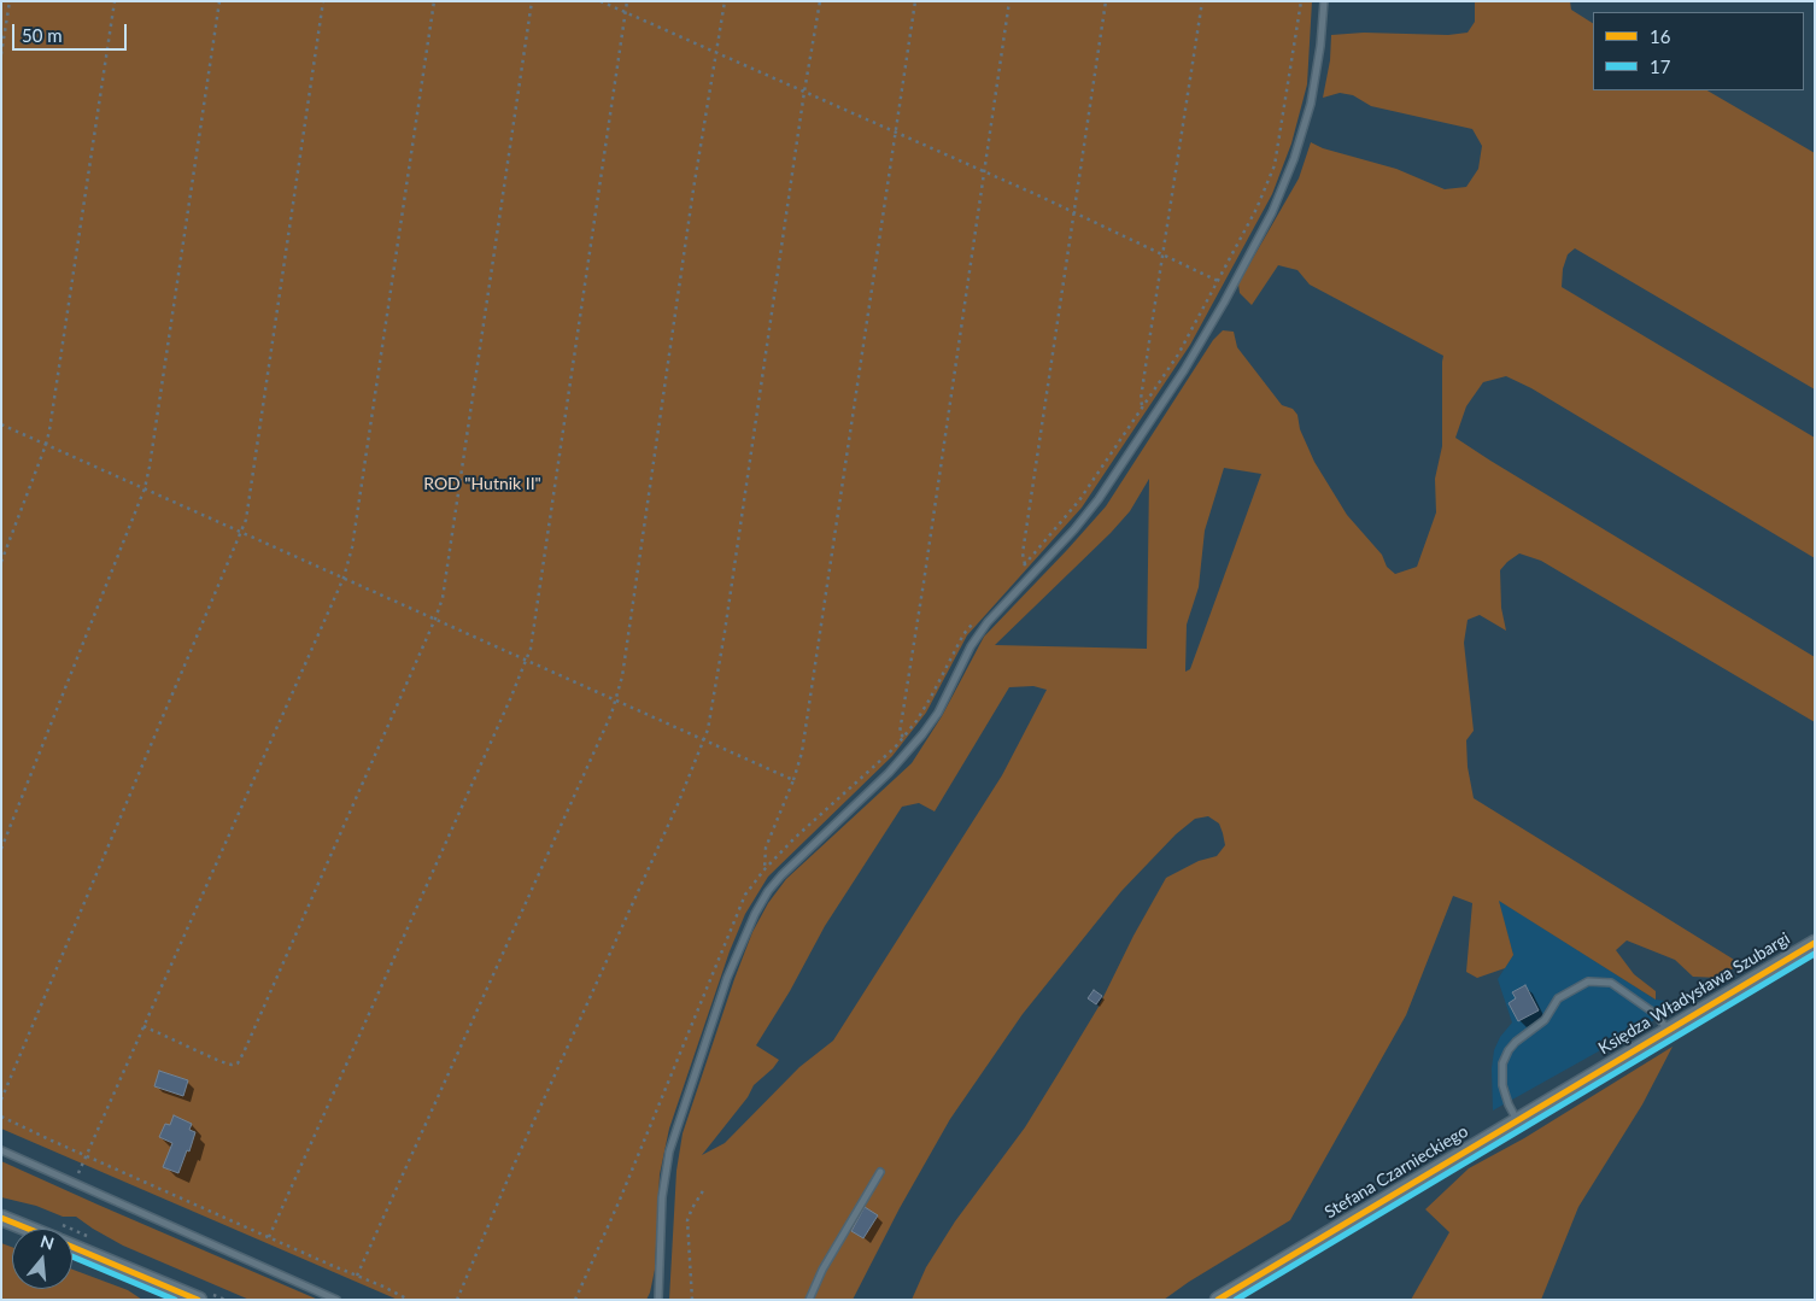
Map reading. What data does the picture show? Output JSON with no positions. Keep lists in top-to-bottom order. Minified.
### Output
{"streets":{"street":["Księdza Władysława Szubargi","Stefana Czarnieckiego"]},"crossings":[["Księdza Władysława Szubargi","Stefana Czarnieckiego"]],"parks":["ROD \"Hutnik II\""],"lines":["transit line 16","transit line 17"],"legend":["16","17"],"scale_bar":"50 m","north":"top"}
